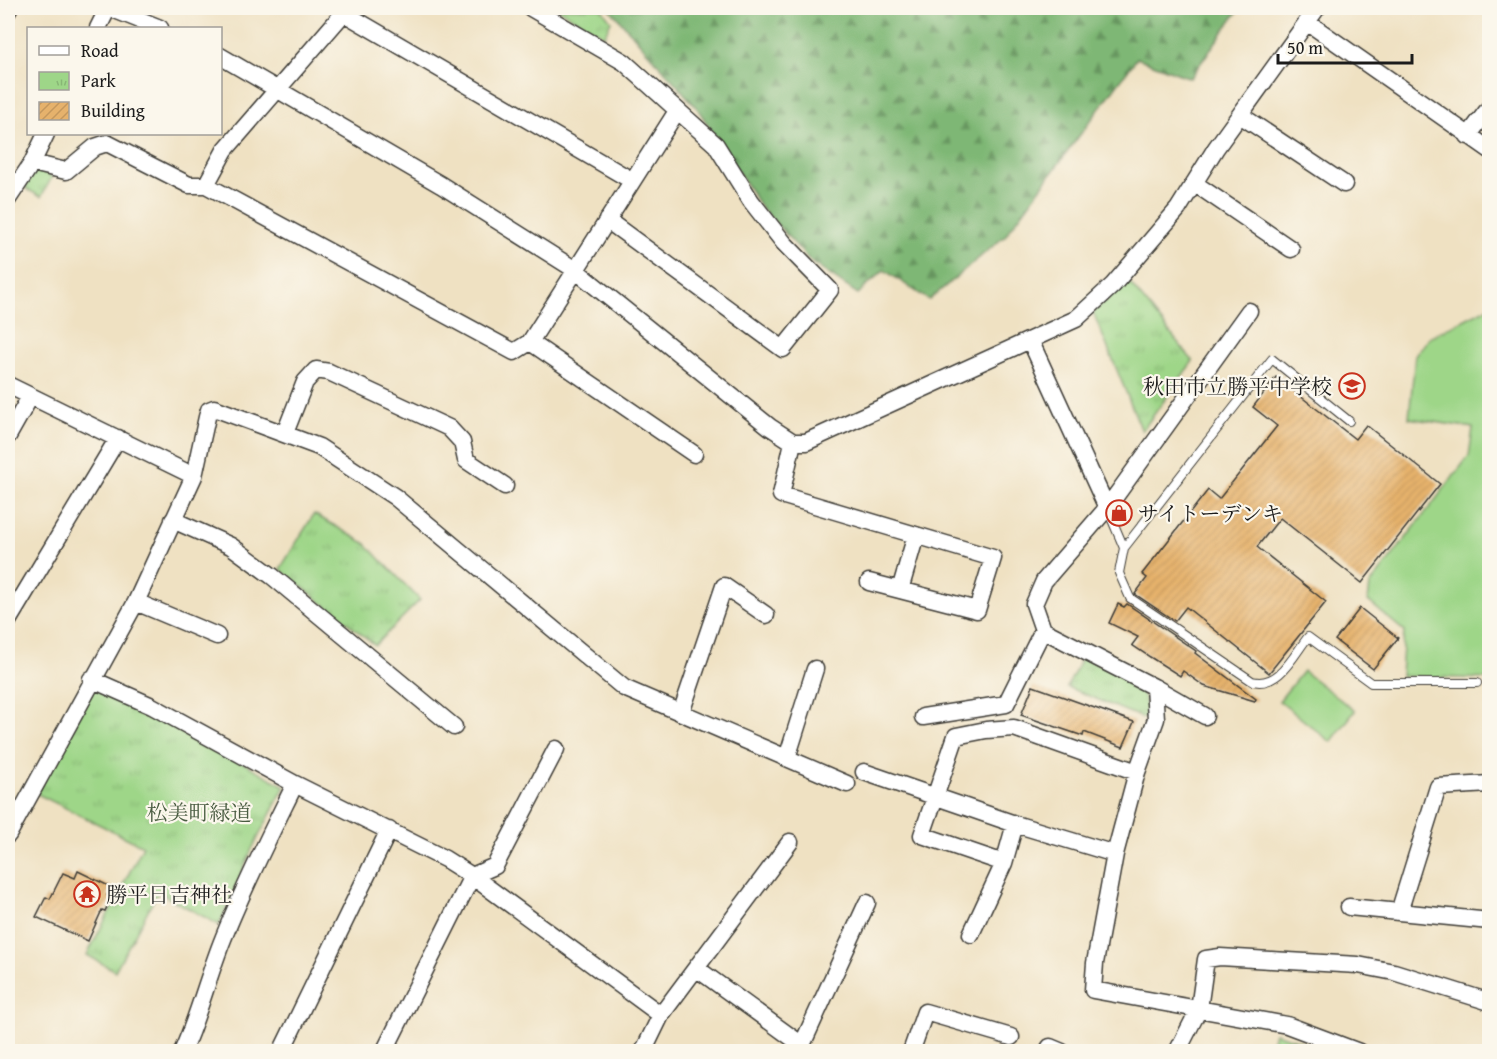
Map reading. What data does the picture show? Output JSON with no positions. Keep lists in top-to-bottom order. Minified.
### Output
{"parks":["松美町緑道"],"places":{"school or university":["秋田市立勝平中学校"],"shop":["サイトーデンキ"],"temple":["勝平日吉神社"]},"legend":["Road","Park","Building"],"scale_bar":"50 m"}
